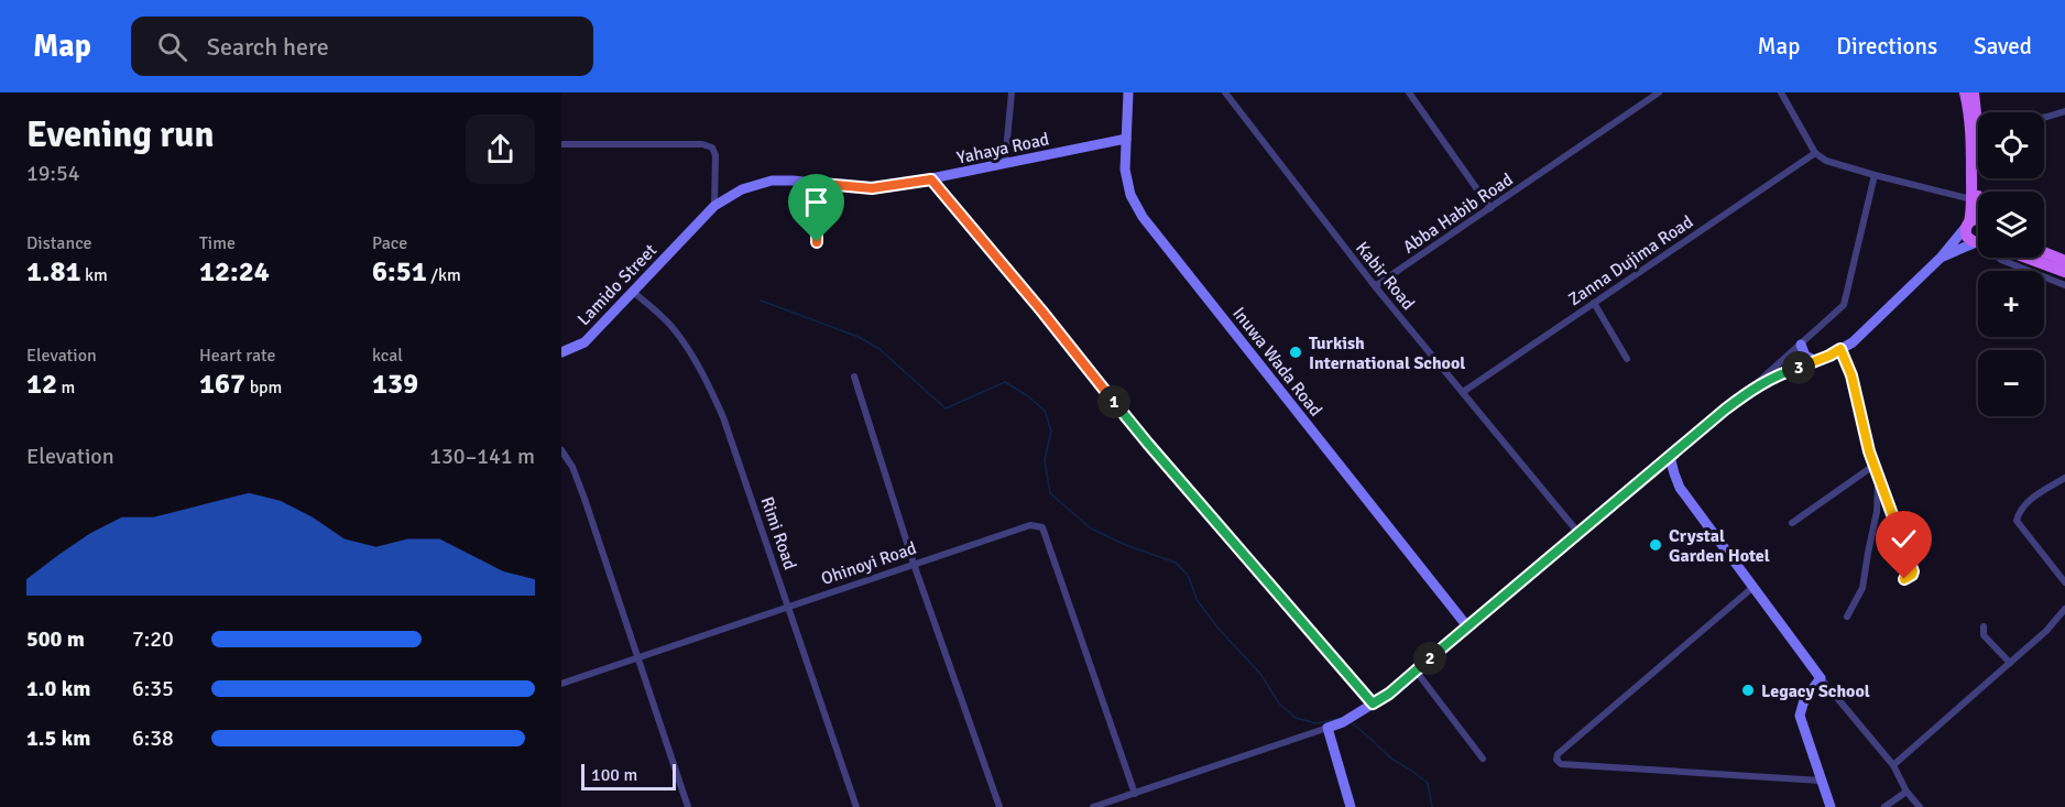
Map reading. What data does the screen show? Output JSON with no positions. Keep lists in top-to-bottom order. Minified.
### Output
{"streets":{"street":["Yahaya Road","Abba Habib Road","Zanna Dujima Road","Kabir Road","Lamido Street","Inuwa Wada Road","Rimi Road","Ohinoyi Road"]},"crossings":[["Yahaya Road","Lamido Street"],["Yahaya Road","Inuwa Wada Road"],["Abba Habib Road","Kabir Road"],["Zanna Dujima Road","Kabir Road"],["Lamido Street","Rimi Road"],["Rimi Road","Ohinoyi Road"]],"places":["Turkish International School","Crystal Garden Hotel","Legacy School"],"scale_bar":"100 m","page":{"header":"Map","search":"Search here","nav":["Map","Directions","Saved"],"heading":["Evening run","19:54"],"map_buttons":["+","−"],"stats":[["Distance","1.81 km"],["Time","12:24"],["Pace","6:51 /km"],["Elevation","12 m"],["Heart rate","167 bpm"],["kcal","139"]],"pins":["3","1","2"],"chart":["Elevation","130–141 m"],"list":[{"name":"500 m","note":"7:20"},{"name":"1.0 km","note":"6:35"},{"name":"1.5 km","note":"6:38"}],"scale":"100 m"}}
